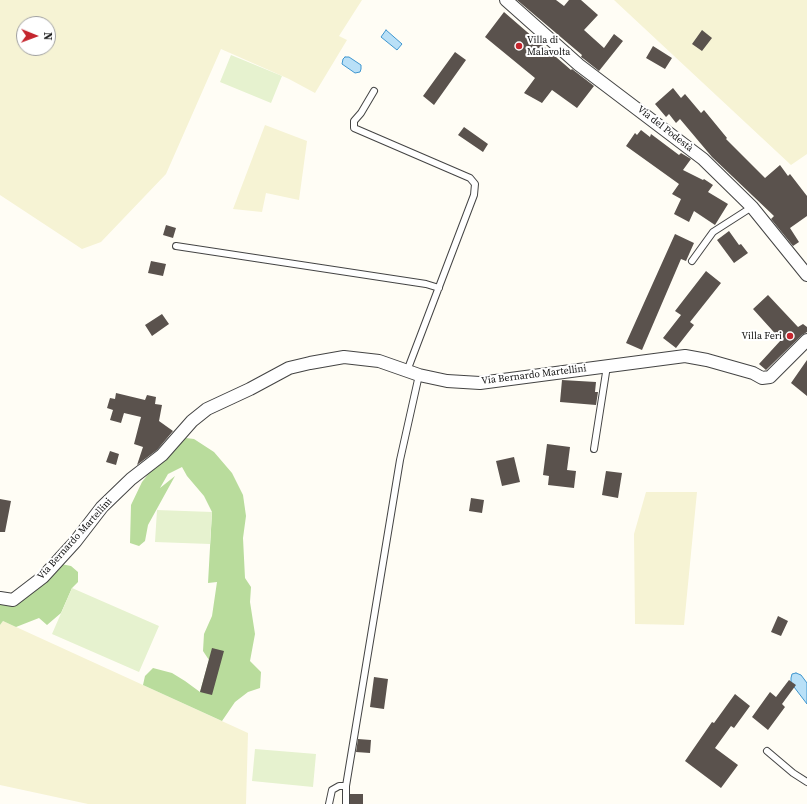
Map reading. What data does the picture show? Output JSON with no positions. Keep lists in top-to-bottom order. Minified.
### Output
{"streets":{"street":["Via del Podestà","Via Bernardo Martellini"]},"places":["Villa di Malavolta","Villa Feri"],"north":"right"}
